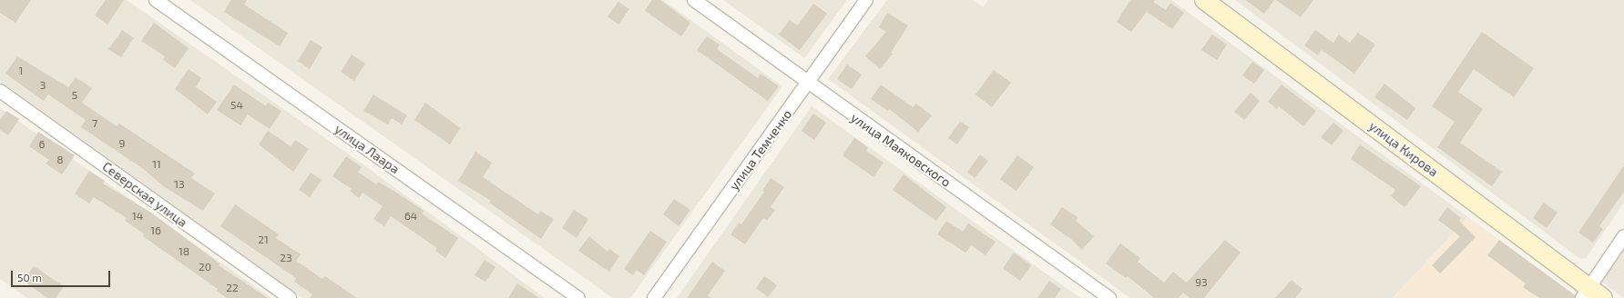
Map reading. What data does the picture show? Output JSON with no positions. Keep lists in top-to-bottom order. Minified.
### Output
{"streets":{"main road":["улица Кирова"],"street":["улица Лаара","улица Темченко","улица Маяковского","Северская улица"]},"crossings":[["улица Темченко","улица Маяковского"]],"house_numbers":["1","3","5","54","7","9","6","8","11","13","14","64","16","21","18","23","20","93","22"],"scale_bar":"50 m"}
